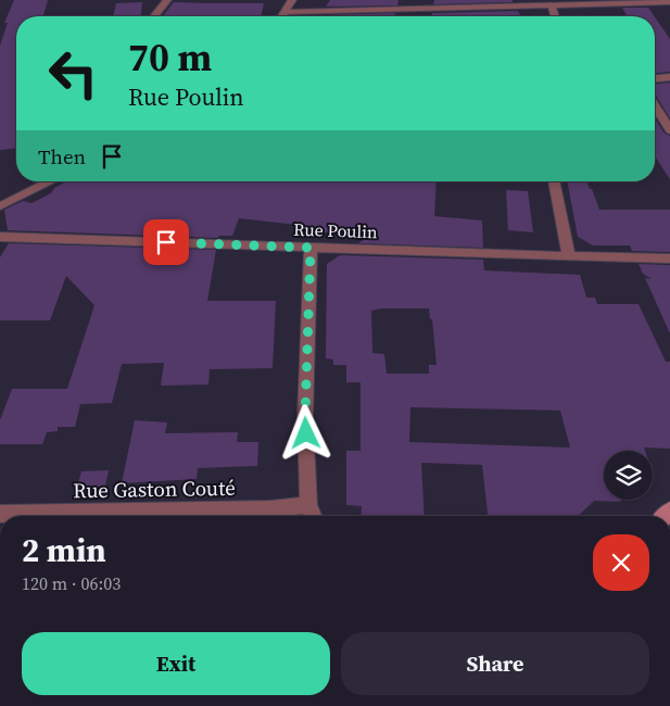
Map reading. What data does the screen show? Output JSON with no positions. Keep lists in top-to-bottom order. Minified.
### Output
{"streets":{"street":["Rue Poulin","Rue Gaston Couté"]},"page":{"turn":["70 m","Rue Poulin"],"then":"Then","heading":["2 min","120 m · 06:03"],"buttons":["Exit","Share"]}}
